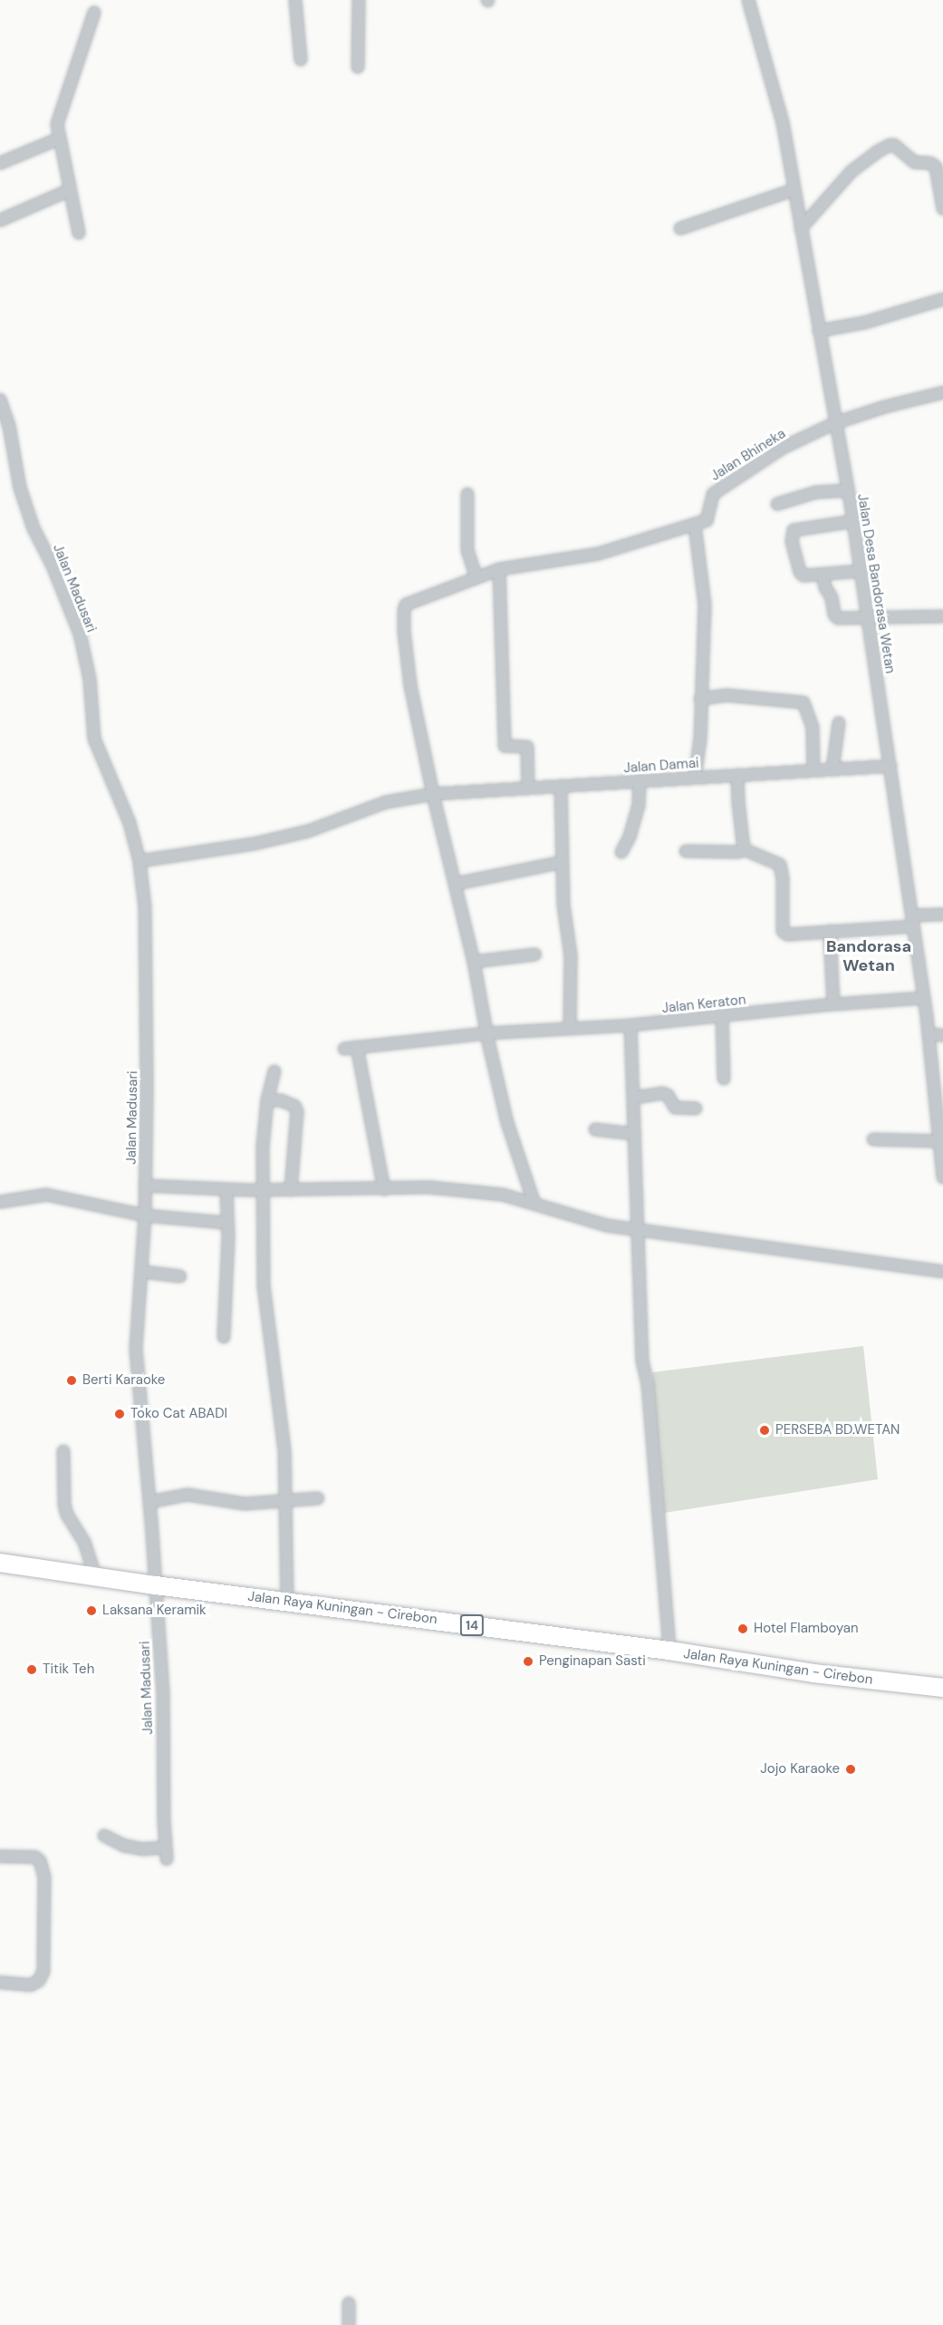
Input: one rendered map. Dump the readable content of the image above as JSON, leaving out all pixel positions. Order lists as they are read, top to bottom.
{
  "streets": {
    "highway": ["Jalan Raya Kuningan - Cirebon", "14"],
    "street": [
      "Jalan Bhineka",
      "Jalan Desa Bandorasa Wetan",
      "Jalan Madusari",
      "Jalan Damai",
      "Jalan Keraton"
    ]
  },
  "crossings": [
    ["Jalan Bhineka", "Jalan Desa Bandorasa Wetan"],
    ["Jalan Desa Bandorasa Wetan", "Jalan Damai"],
    ["Jalan Desa Bandorasa Wetan", "Jalan Keraton"],
    ["Jalan Madusari", "Jalan Damai"],
    ["Jalan Madusari", "Jalan Raya Kuningan - Cirebon"]
  ],
  "districts": ["Bandorasa Wetan"],
  "places": [
    "Berti Karaoke",
    "Toko Cat ABADI",
    "PERSEBA BD.WETAN",
    "Laksana Keramik",
    "Hotel Flamboyan",
    "Penginapan Sasti",
    "Titik Teh",
    "Jojo Karaoke"
  ]
}
